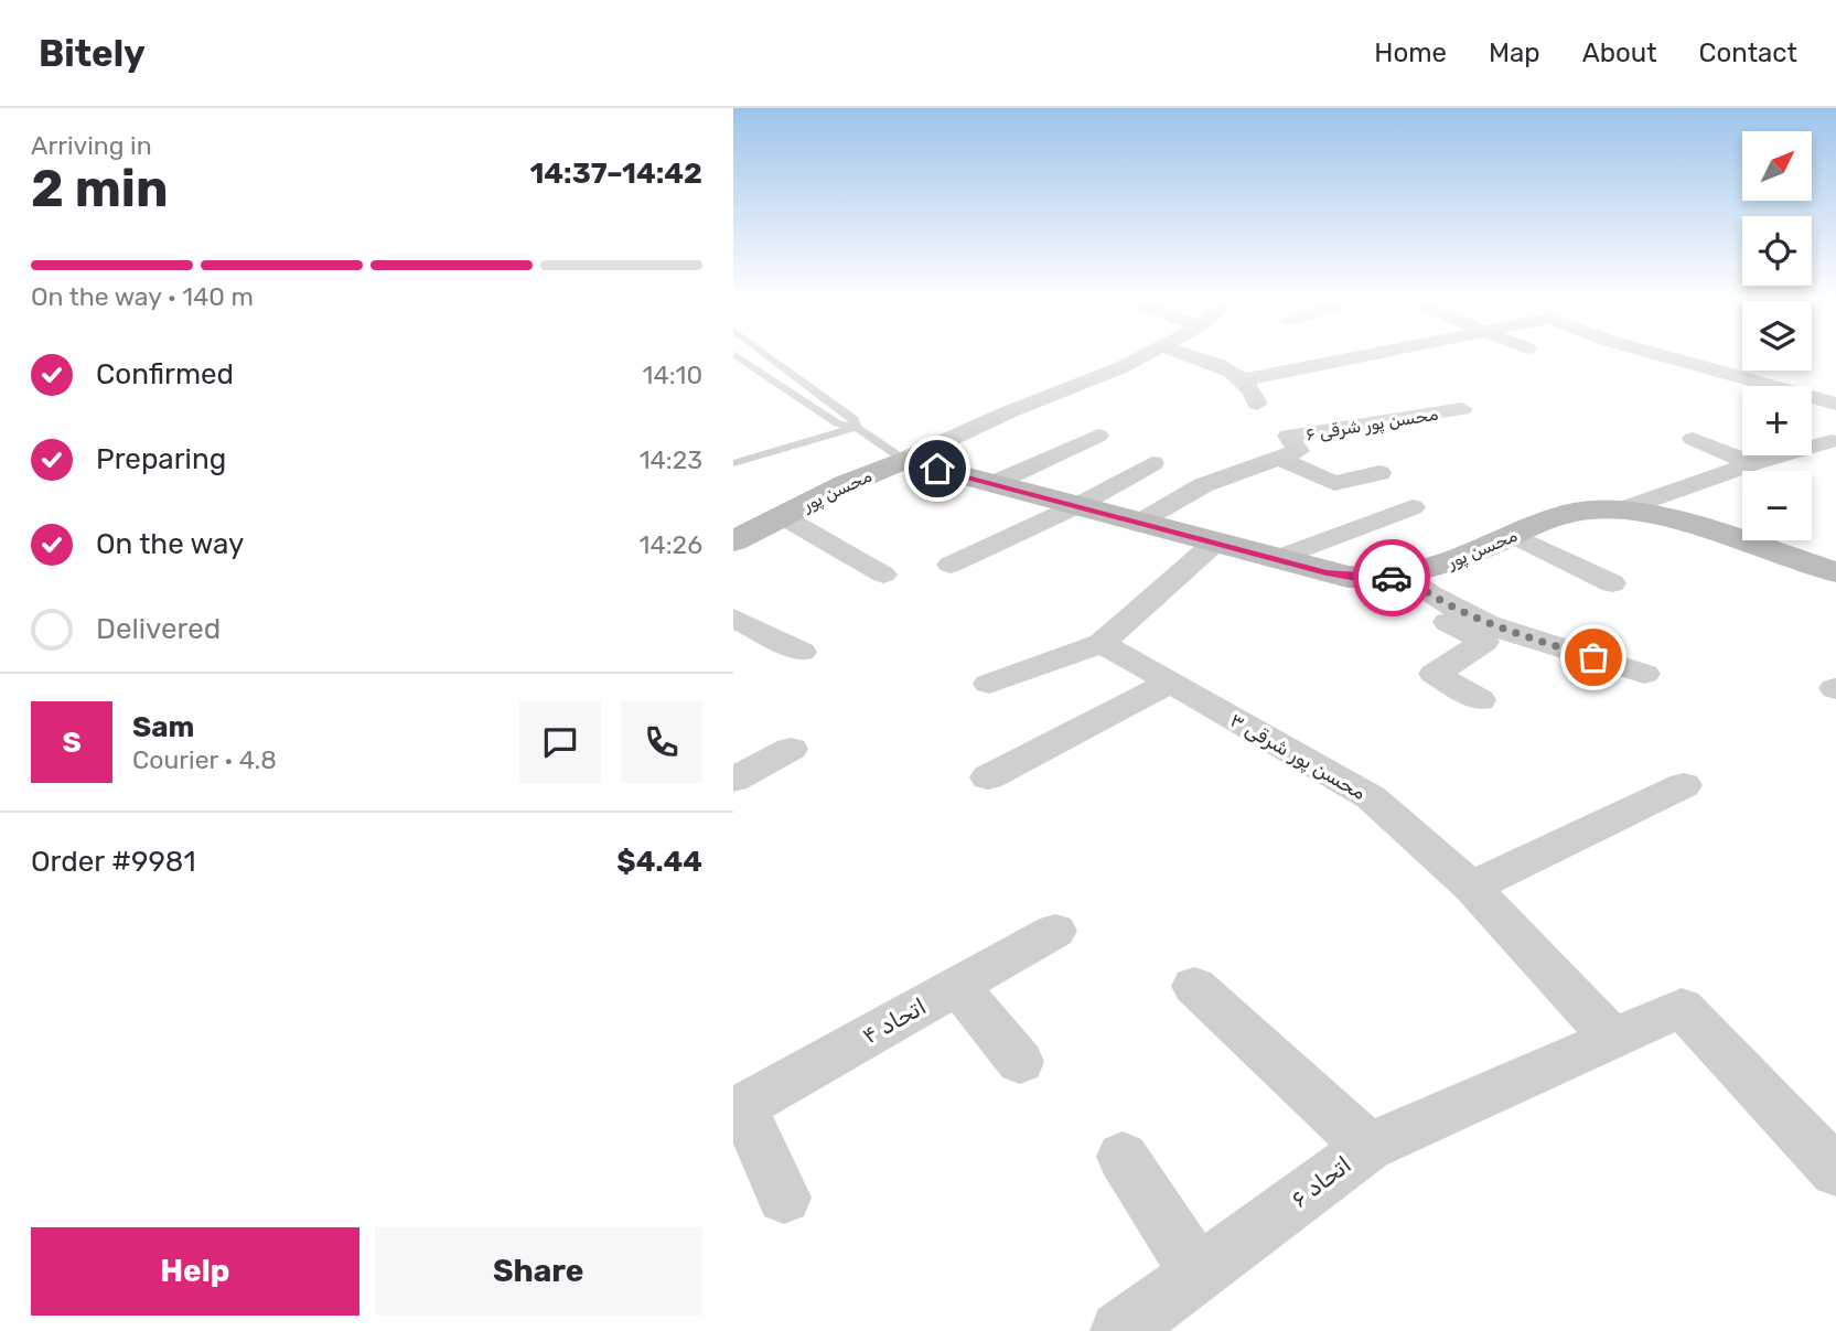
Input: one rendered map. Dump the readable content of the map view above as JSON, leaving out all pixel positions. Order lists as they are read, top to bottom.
{
  "streets": {
    "main road": ["محسن پور"],
    "street": [
      "محسن پور شرقی ۶",
      "محسن پور شرقی ۳",
      "اتحاد ۴",
      "اتحاد ۶"
    ]
  },
  "north": "top right",
  "page": {
    "header": "Bitely",
    "nav": [
      "Home",
      "Map",
      "About",
      "Contact"
    ],
    "heading": ["2 min", "Arriving in", "14:37–14:42"],
    "panel": [
      "Sam",
      "Courier · 4.8",
      "Order #9981",
      "$4.44"
    ],
    "map_buttons": ["+", "−"],
    "bar": "On the way · 140 m",
    "list": [
      ["Confirmed", "14:10"],
      ["Preparing", "14:23"],
      ["On the way", "14:26"],
      "Delivered"
    ],
    "round": "S",
    "buttons": ["Help", "Share"]
  }
}
